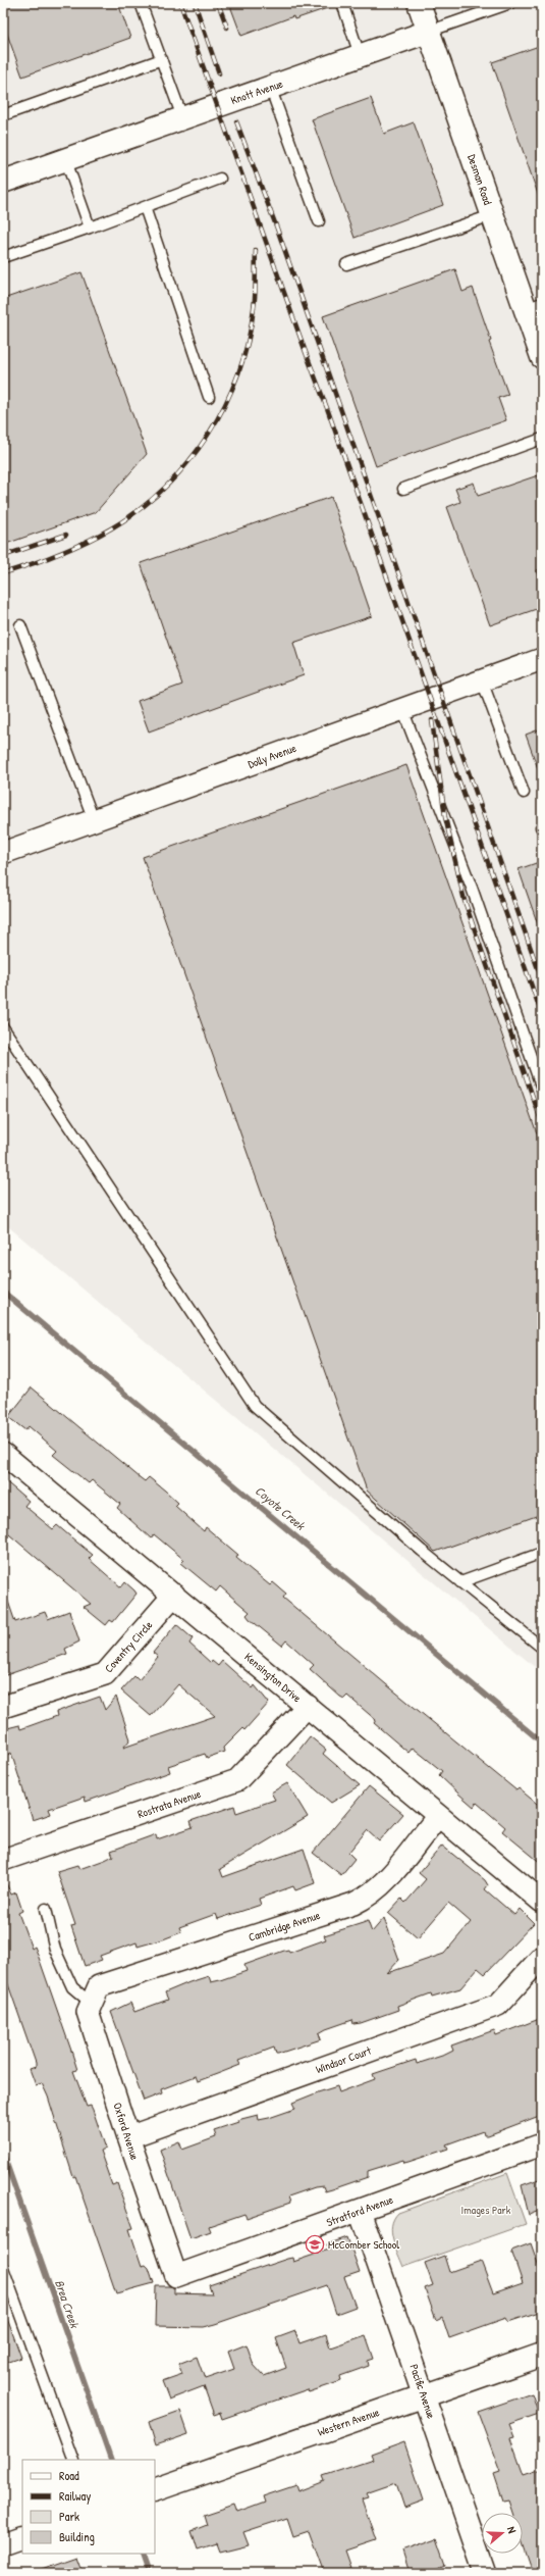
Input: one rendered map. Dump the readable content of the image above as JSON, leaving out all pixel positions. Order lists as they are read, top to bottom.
{
  "streets": {
    "street": [
      "Knott Avenue",
      "Desman Road",
      "Dolly Avenue",
      "Coventry Circle",
      "Kensington Drive",
      "Rostrata Avenue",
      "Cambridge Avenue",
      "Windsor Court",
      "Oxford Avenue",
      "Stratford Avenue",
      "Pacific Avenue",
      "Western Avenue"
    ]
  },
  "crossings": [
    ["Knott Avenue", "Desman Road"],
    ["Coventry Circle", "Kensington Drive"],
    ["Kensington Drive", "Rostrata Avenue"],
    ["Kensington Drive", "Cambridge Avenue"],
    ["Cambridge Avenue", "Oxford Avenue"],
    ["Windsor Court", "Oxford Avenue"],
    ["Oxford Avenue", "Stratford Avenue"],
    ["Stratford Avenue", "Pacific Avenue"],
    ["Pacific Avenue", "Western Avenue"]
  ],
  "water": ["Coyote Creek", "Brea Creek"],
  "parks": ["Images Park"],
  "places": {
    "school or university": ["McComber School"]
  },
  "legend": [
    "Road",
    "Railway",
    "Park",
    "Building"
  ],
  "north": "right"
}
